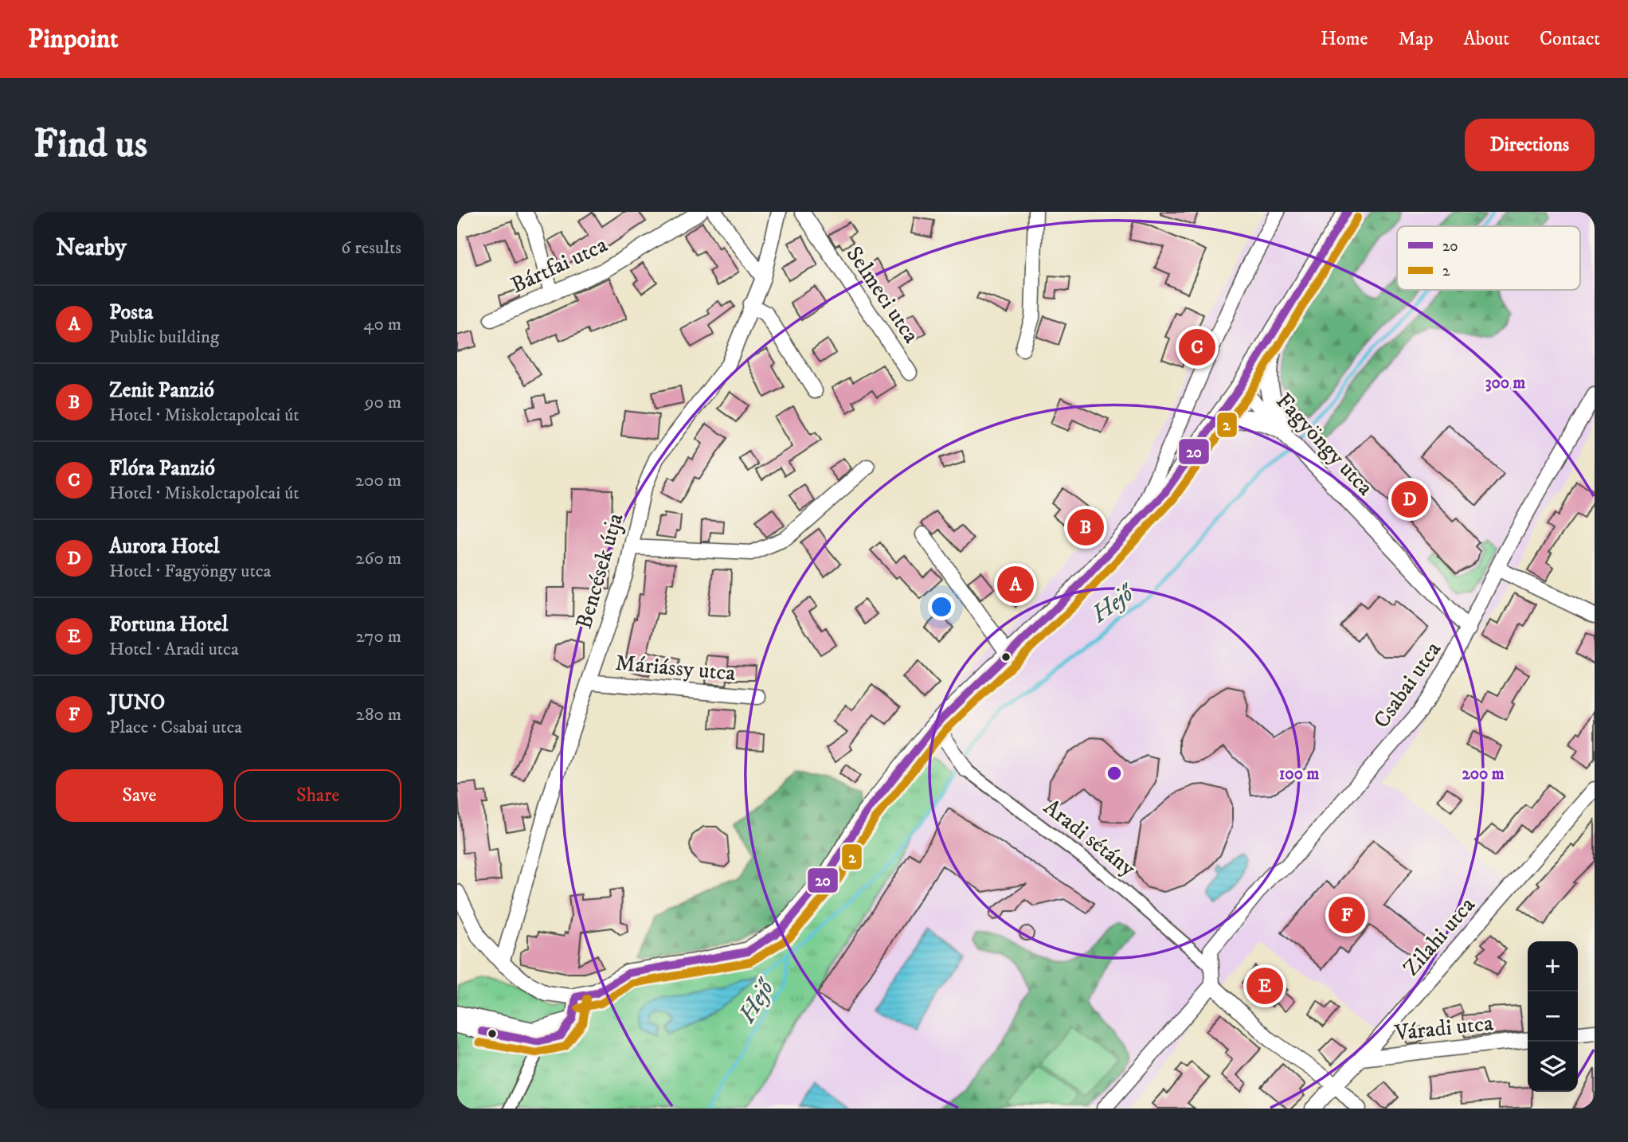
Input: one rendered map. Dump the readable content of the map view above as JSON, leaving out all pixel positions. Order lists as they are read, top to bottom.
{
  "streets": {
    "street": [
      "Bártfai utca",
      "Selmeci utca",
      "Fagyöngy utca",
      "Bencések útja",
      "Máriássy utca",
      "Csabai utca",
      "Aradi sétány",
      "Zilahi utca",
      "Váradi utca"
    ]
  },
  "crossings": [
    ["Fagyöngy utca", "Csabai utca"],
    ["Bencések útja", "Máriássy utca"],
    ["Csabai utca", "Aradi sétány"],
    ["Zilahi utca", "Váradi utca"]
  ],
  "water": ["Hejő"],
  "lines": ["transit line 20", "transit line 2"],
  "legend": ["20", "2"],
  "page": {
    "header": "Pinpoint",
    "nav": [
      "Home",
      "Map",
      "About",
      "Contact"
    ],
    "buttons": [
      "Directions",
      ["Save", "Share"]
    ],
    "title": "Find us",
    "heading": ["Nearby", "6 results"],
    "list": [
      {
        "mark": "A",
        "name": "Posta",
        "note": "Public building",
        "value": "40 m"
      },
      {
        "mark": "B",
        "name": "Zenit Panzió",
        "note": "Hotel · Miskolctapolcai út",
        "value": "90 m"
      },
      {
        "mark": "C",
        "name": "Flóra Panzió",
        "note": "Hotel · Miskolctapolcai út",
        "value": "200 m"
      },
      {
        "mark": "D",
        "name": "Aurora Hotel",
        "note": "Hotel · Fagyöngy utca",
        "value": "260 m"
      },
      {
        "mark": "E",
        "name": "Fortuna Hotel",
        "note": "Hotel · Aradi utca",
        "value": "270 m"
      },
      {
        "mark": "F",
        "name": "JUNO",
        "note": "Place · Csabai utca",
        "value": "280 m"
      }
    ],
    "pins": [
      "C",
      "D",
      "B",
      "A",
      "F",
      "E"
    ],
    "map_buttons": ["+", "−"]
  },
  "rings": ["300 m", "100 m", "200 m"]
}
